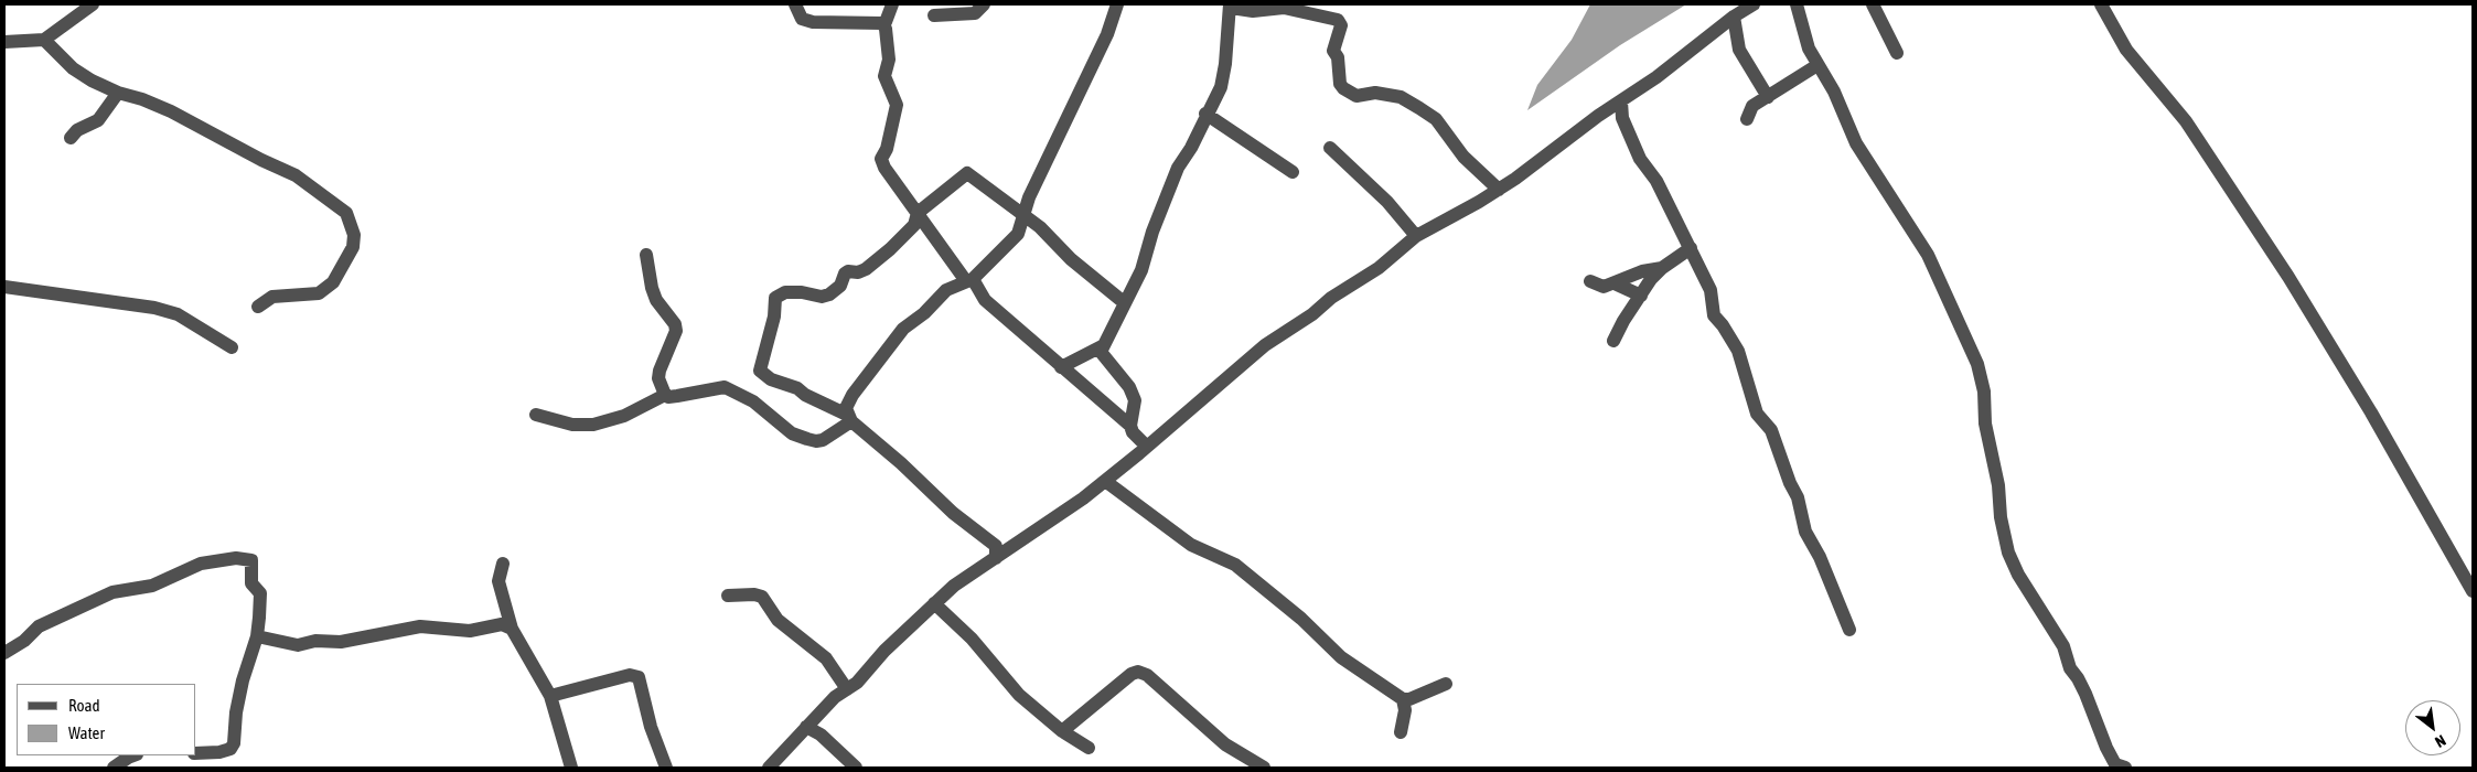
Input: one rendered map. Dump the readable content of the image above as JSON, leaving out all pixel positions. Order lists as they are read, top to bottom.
{
  "legend": ["Road", "Water"],
  "north": "bottom right"
}
